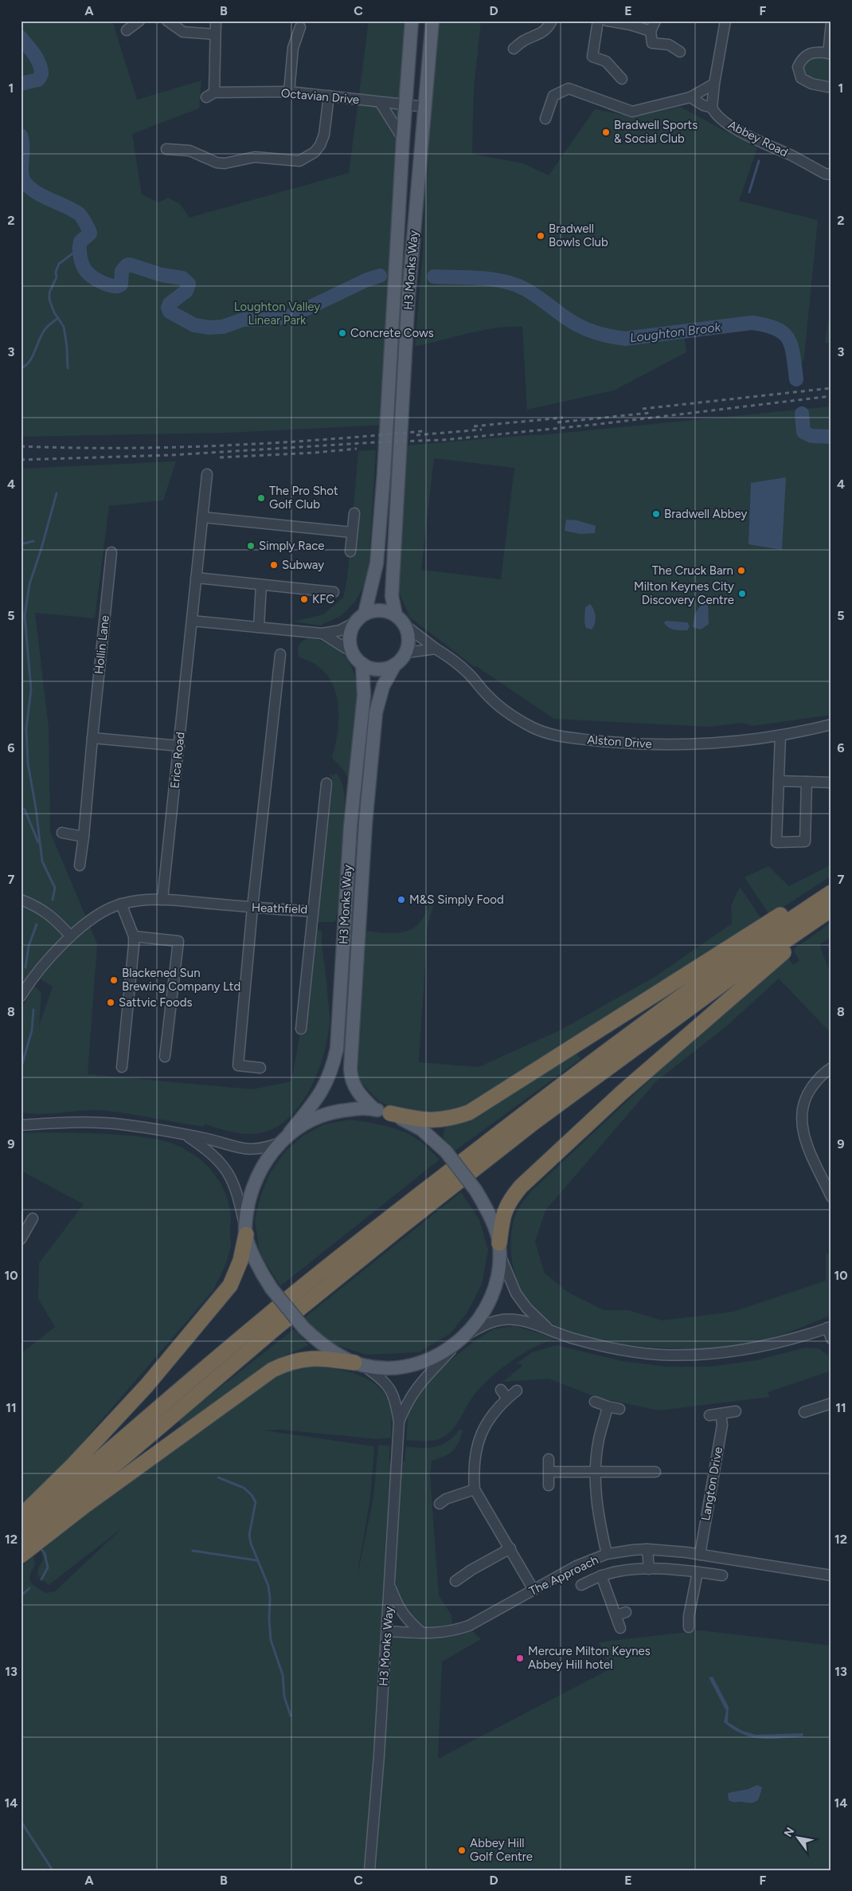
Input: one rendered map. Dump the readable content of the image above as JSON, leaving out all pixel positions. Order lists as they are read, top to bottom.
{
  "streets": {
    "main road": ["H3 Monks Way"],
    "street": [
      "Octavian Drive",
      "Abbey Road",
      "Hollin Lane",
      "Alston Drive",
      "Erica Road",
      "Heathfield",
      "Langton Drive",
      "The Approach"
    ]
  },
  "crossings": [
    ["Octavian Drive", "H3 Monks Way"],
    ["H3 Monks Way", "Alston Drive"],
    ["H3 Monks Way", "The Approach"],
    ["Erica Road", "Heathfield"],
    ["Langton Drive", "The Approach"]
  ],
  "water": ["Loughton Brook"],
  "parks": ["Loughton Valley Linear Park"],
  "places": [
    "Bradwell Sports & Social Club",
    "Bradwell Bowls Club",
    "Concrete Cows",
    "The Pro Shot Golf Club",
    "Bradwell Abbey",
    "Simply Race",
    "Subway",
    "The Cruck Barn",
    "Milton Keynes City Discovery Centre",
    "KFC",
    "M&S Simply Food",
    "Blackened Sun Brewing Company Ltd",
    "Sattvic Foods",
    "Mercure Milton Keynes Abbey Hill hotel",
    "Abbey Hill Golf Centre"
  ],
  "north": "top left",
  "grid": {
    "columns": [
      "A",
      "B",
      "C",
      "D",
      "E",
      "F"
    ],
    "rows": [
      "1",
      "2",
      "3",
      "4",
      "5",
      "6",
      "7",
      "8",
      "9",
      "10",
      "11",
      "12",
      "13",
      "14"
    ]
  }
}
